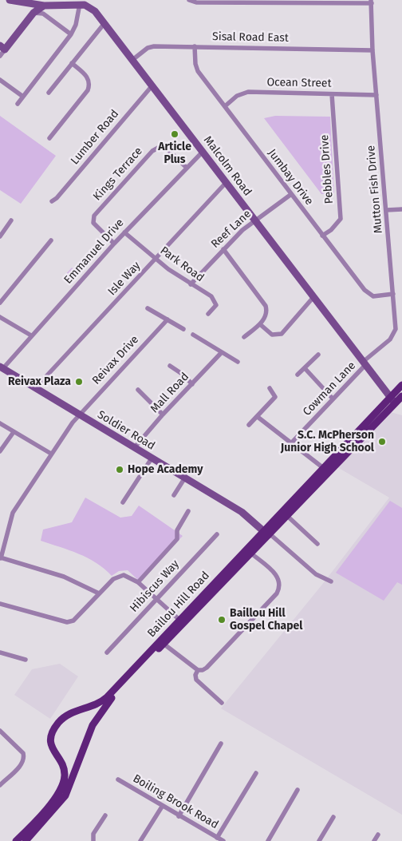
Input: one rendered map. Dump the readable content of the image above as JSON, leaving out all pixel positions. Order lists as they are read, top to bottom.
{
  "streets": {
    "main road": ["Baillou Hill Road"],
    "street": [
      "Sisal Road East",
      "Ocean Street",
      "Lumber Road",
      "Malcolm Road",
      "Pebbles Drive",
      "Kings Terrace",
      "Jumbay Drive",
      "Mutton Fish Drive",
      "Reef Lane",
      "Emmanuel Drive",
      "Park Road",
      "Isle Way",
      "Reivax Drive",
      "Cowman Lane",
      "Mall Road",
      "Soldier Road",
      "Hibiscus Way",
      "Boiling Brook Road"
    ]
  },
  "crossings": [
    ["Sisal Road East", "Malcolm Road"],
    ["Sisal Road East", "Jumbay Drive"],
    ["Sisal Road East", "Mutton Fish Drive"],
    ["Ocean Street", "Pebbles Drive"],
    ["Ocean Street", "Jumbay Drive"],
    ["Ocean Street", "Mutton Fish Drive"],
    ["Lumber Road", "Malcolm Road"],
    ["Malcolm Road", "Mutton Fish Drive"],
    ["Malcolm Road", "Reef Lane"],
    ["Malcolm Road", "Emmanuel Drive"],
    ["Malcolm Road", "Isle Way"],
    ["Malcolm Road", "Cowman Lane"],
    ["Malcolm Road", "Baillou Hill Road"],
    ["Pebbles Drive", "Jumbay Drive"],
    ["Kings Terrace", "Emmanuel Drive"],
    ["Jumbay Drive", "Mutton Fish Drive"],
    ["Jumbay Drive", "Reef Lane"],
    ["Mutton Fish Drive", "Cowman Lane"],
    ["Reef Lane", "Park Road"],
    ["Emmanuel Drive", "Park Road"],
    ["Emmanuel Drive", "Soldier Road"],
    ["Park Road", "Isle Way"],
    ["Isle Way", "Soldier Road"],
    ["Reivax Drive", "Soldier Road"],
    ["Mall Road", "Soldier Road"],
    ["Soldier Road", "Baillou Hill Road"]
  ],
  "places": [
    "Article Plus",
    "Reivax Plaza",
    "S.C. McPherson Junior High School",
    "Hope Academy",
    "Baillou Hill Gospel Chapel"
  ]
}
